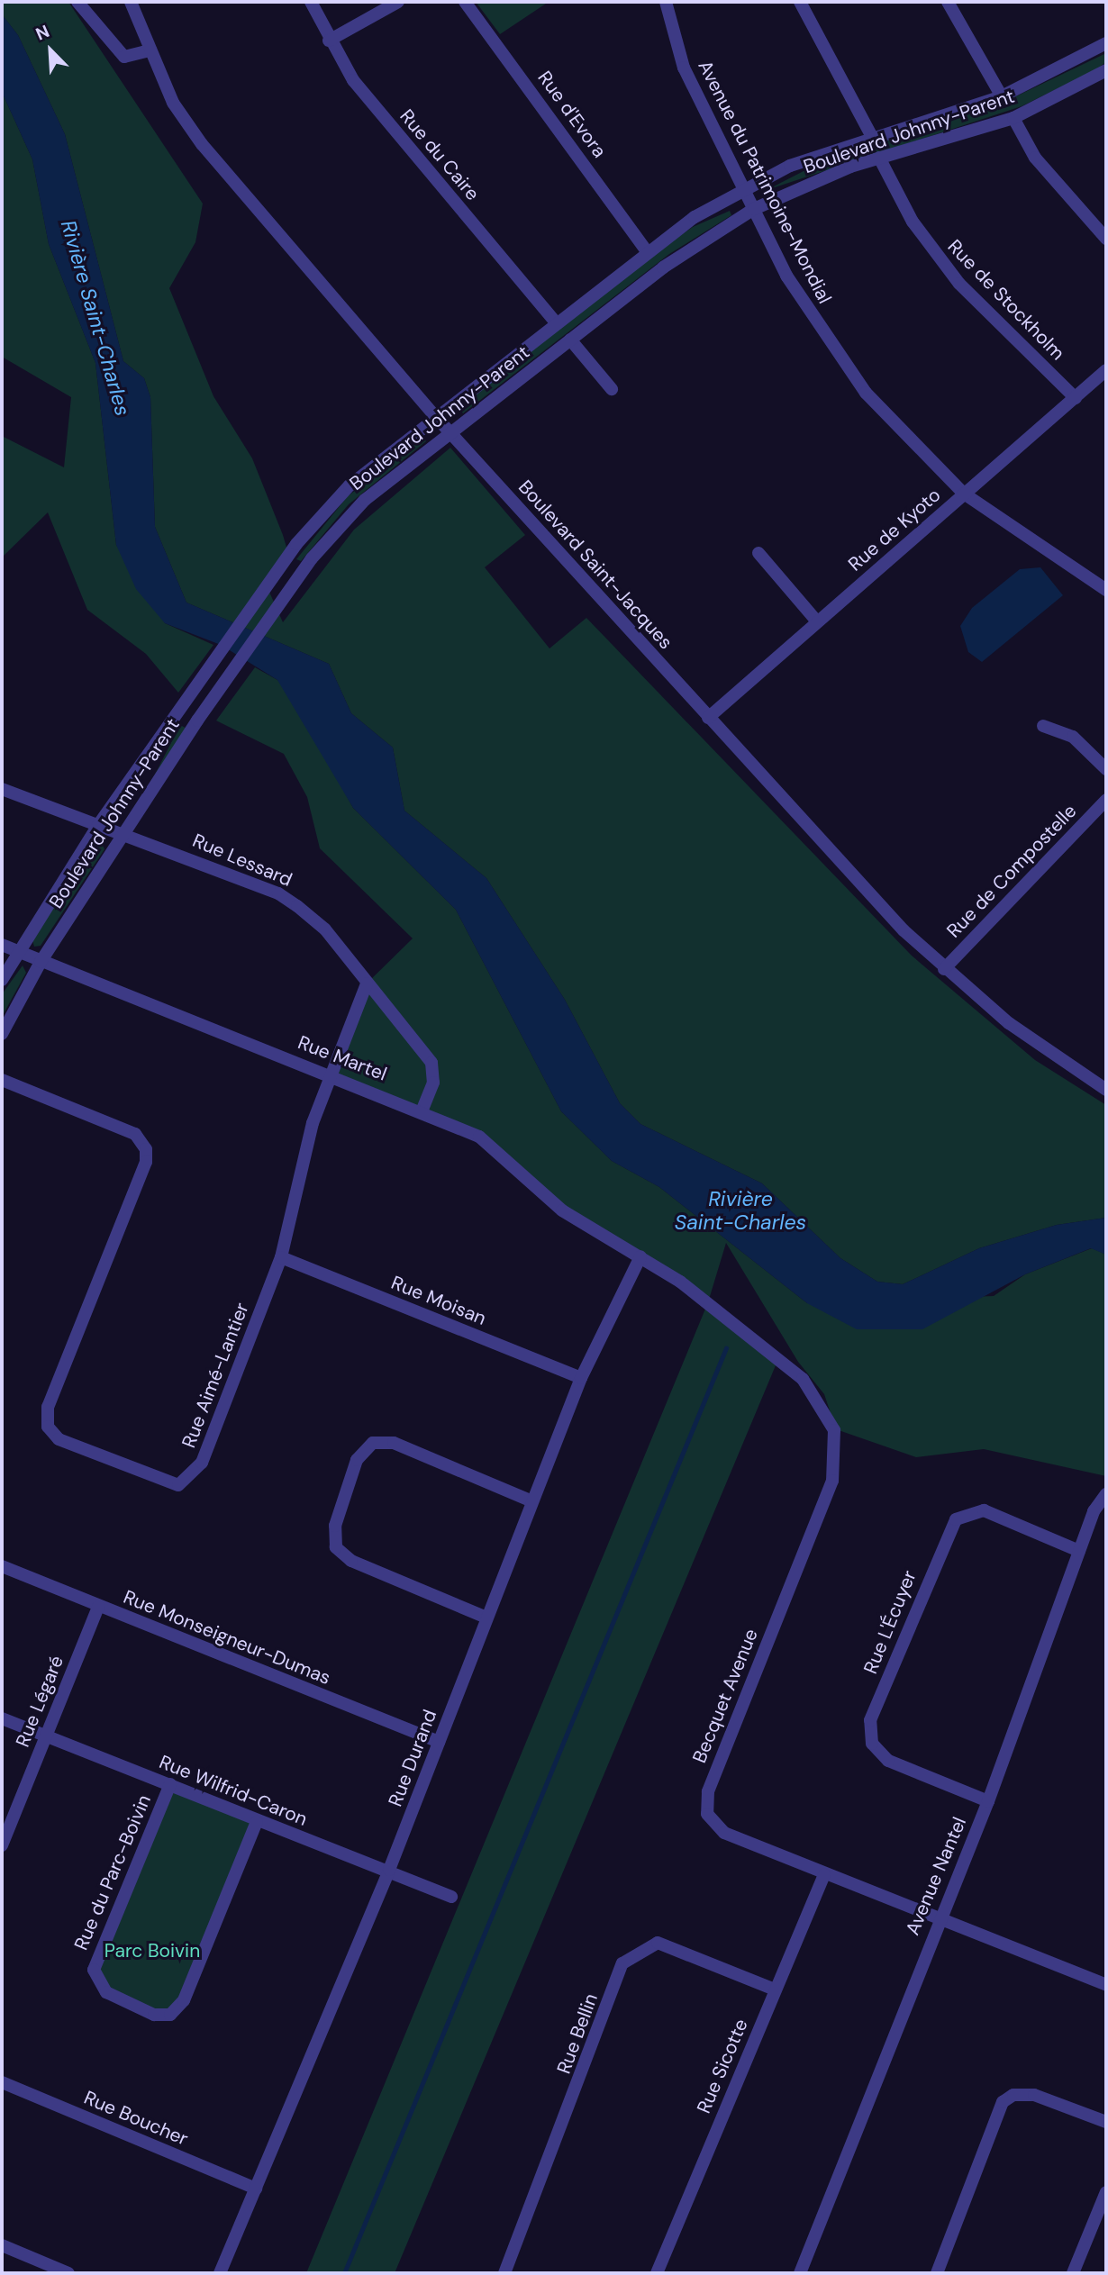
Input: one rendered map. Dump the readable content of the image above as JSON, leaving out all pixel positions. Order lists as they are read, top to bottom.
{
  "streets": {
    "street": [
      "Rue d'Evora",
      "Boulevard Johnny-Parent",
      "Rue du Caire",
      "Avenue du Patrimoine-Mondial",
      "Rue de Stockholm",
      "Rue de Kyoto",
      "Boulevard Saint-Jacques",
      "Rue Lessard",
      "Rue de Compostelle",
      "Rue Martel",
      "Rue Moisan",
      "Rue Aimé-Lantier",
      "Rue L'Écuyer",
      "Rue Monseigneur-Dumas",
      "Becquet Avenue",
      "Rue Légaré",
      "Rue Durand",
      "Rue Wilfrid-Caron",
      "Rue du Parc-Boivin",
      "Avenue Nantel",
      "Rue Bellin",
      "Rue Sicotte",
      "Rue Boucher"
    ]
  },
  "crossings": [
    ["Rue d'Evora", "Boulevard Johnny-Parent"],
    ["Boulevard Johnny-Parent", "Rue du Caire"],
    ["Boulevard Johnny-Parent", "Avenue du Patrimoine-Mondial"],
    ["Boulevard Johnny-Parent", "Rue de Stockholm"],
    ["Boulevard Johnny-Parent", "Boulevard Saint-Jacques"],
    ["Boulevard Johnny-Parent", "Rue Lessard"],
    ["Boulevard Johnny-Parent", "Rue Martel"],
    ["Avenue du Patrimoine-Mondial", "Rue de Kyoto"],
    ["Rue de Stockholm", "Rue de Kyoto"],
    ["Rue de Kyoto", "Boulevard Saint-Jacques"],
    ["Boulevard Saint-Jacques", "Rue de Compostelle"],
    ["Rue Lessard", "Rue Martel"],
    ["Rue Lessard", "Rue Aimé-Lantier"],
    ["Rue Martel", "Rue Aimé-Lantier"],
    ["Rue Martel", "Becquet Avenue"],
    ["Rue Martel", "Rue Durand"],
    ["Rue Moisan", "Rue Aimé-Lantier"],
    ["Rue Moisan", "Rue Durand"],
    ["Rue L'Écuyer", "Avenue Nantel"],
    ["Rue Monseigneur-Dumas", "Rue Légaré"],
    ["Rue Monseigneur-Dumas", "Rue Durand"],
    ["Becquet Avenue", "Rue Durand"],
    ["Becquet Avenue", "Avenue Nantel"],
    ["Becquet Avenue", "Rue Sicotte"],
    ["Rue Légaré", "Rue Wilfrid-Caron"],
    ["Rue Durand", "Rue Wilfrid-Caron"],
    ["Rue Durand", "Rue Boucher"],
    ["Rue Wilfrid-Caron", "Rue du Parc-Boivin"],
    ["Rue Bellin", "Rue Sicotte"]
  ],
  "water": ["Rivière Saint-Charles"],
  "parks": ["Parc Boivin"],
  "north": "top left"
}
